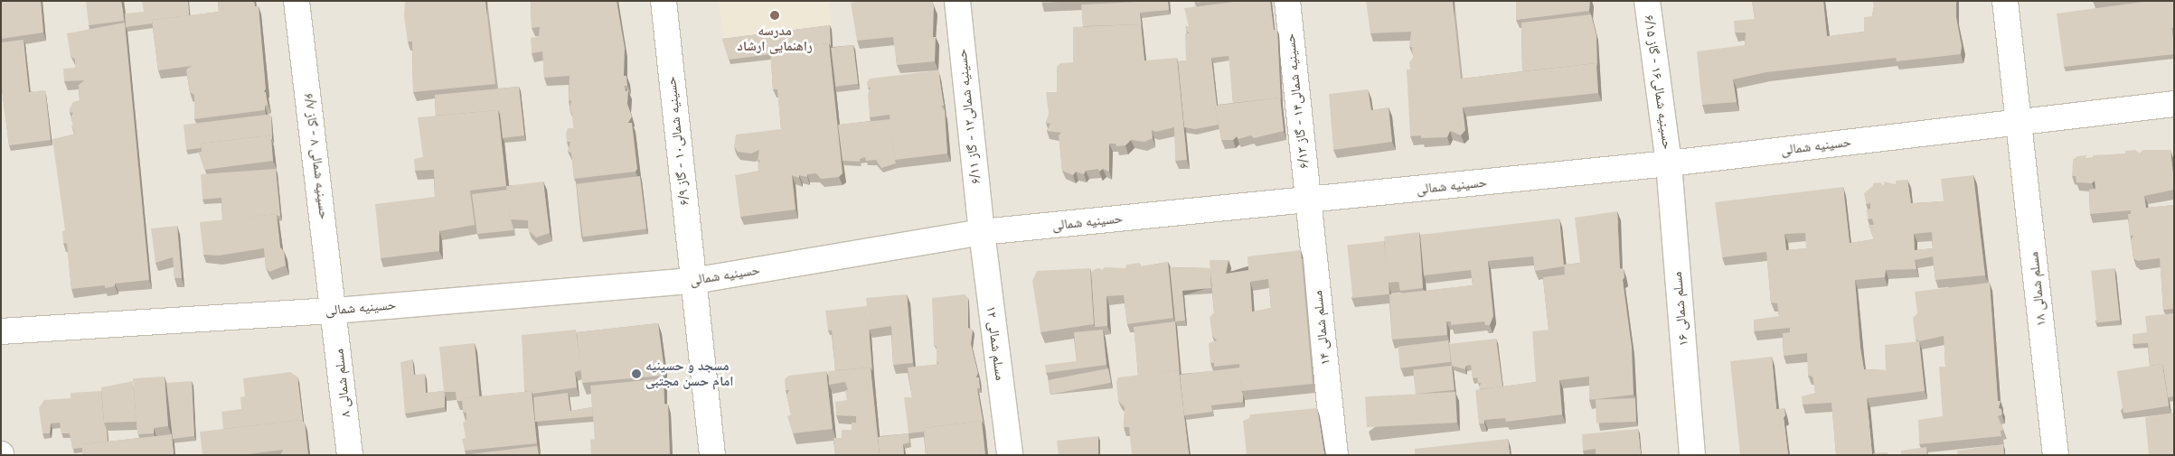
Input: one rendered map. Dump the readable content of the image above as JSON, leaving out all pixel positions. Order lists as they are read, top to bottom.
{
  "streets": {
    "street": [
      "حسینیه شمالی۱۶ - گاز ۶/۱۵",
      "حسینیه شمالی۱۴ - گاز ۶/۱۳",
      "حسینیه شمالی۱۲ - گاز ۶/۱۱",
      "حسینیه شمالی۱۰ - گاز ۶/۹",
      "حسینیه شمالی",
      "حسینیه شمالی ۸ - گاز ۶/۷",
      "مسلم شمالی ۱۸",
      "مسلم شمالی ۱۶",
      "مسلم شمالی ۱۴",
      "مسلم شمالی ۱۲",
      "مسلم شمالی ۸"
    ]
  },
  "crossings": [
    ["حسینیه شمالی۱۶ - گاز ۶/۱۵", "حسینیه شمالی"],
    ["حسینیه شمالی۱۶ - گاز ۶/۱۵", "مسلم شمالی ۱۶"],
    ["حسینیه شمالی۱۴ - گاز ۶/۱۳", "حسینیه شمالی"],
    ["حسینیه شمالی۱۴ - گاز ۶/۱۳", "مسلم شمالی ۱۴"],
    ["حسینیه شمالی۱۲ - گاز ۶/۱۱", "حسینیه شمالی"],
    ["حسینیه شمالی۱۲ - گاز ۶/۱۱", "مسلم شمالی ۱۲"],
    ["حسینیه شمالی۱۰ - گاز ۶/۹", "حسینیه شمالی"],
    ["حسینیه شمالی", "حسینیه شمالی ۸ - گاز ۶/۷"],
    ["حسینیه شمالی", "مسلم شمالی ۱۸"],
    ["حسینیه شمالی", "مسلم شمالی ۱۶"],
    ["حسینیه شمالی", "مسلم شمالی ۱۴"],
    ["حسینیه شمالی", "مسلم شمالی ۱۲"],
    ["حسینیه شمالی", "مسلم شمالی ۸"],
    ["حسینیه شمالی ۸ - گاز ۶/۷", "مسلم شمالی ۸"]
  ],
  "places": ["مدرسه راهنمایی ارشاد", "مسجد و حسینیه امام حسن مجتبی"]
}
